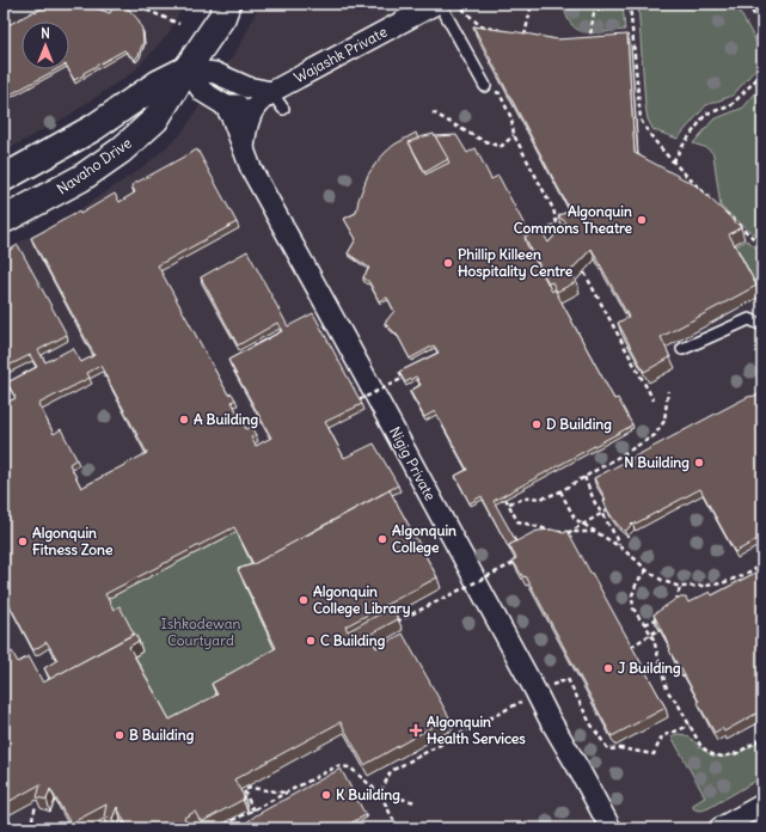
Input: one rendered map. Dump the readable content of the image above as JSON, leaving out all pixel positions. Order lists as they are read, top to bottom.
{
  "streets": {
    "street": ["Wajashk Private", "Navaho Drive", "Nigig Private"]
  },
  "parks": ["Ishkodewan Courtyard"],
  "places": {
    "other": [
      "Algonquin Commons Theatre",
      "Phillip Killeen Hospitality Centre",
      "A Building",
      "D Building",
      "N Building",
      "Algonquin College",
      "Algonquin Fitness Zone",
      "Algonquin College Library",
      "C Building",
      "J Building",
      "B Building",
      "K Building"
    ],
    "health": ["Algonquin Health Services"]
  },
  "north": "top"
}
